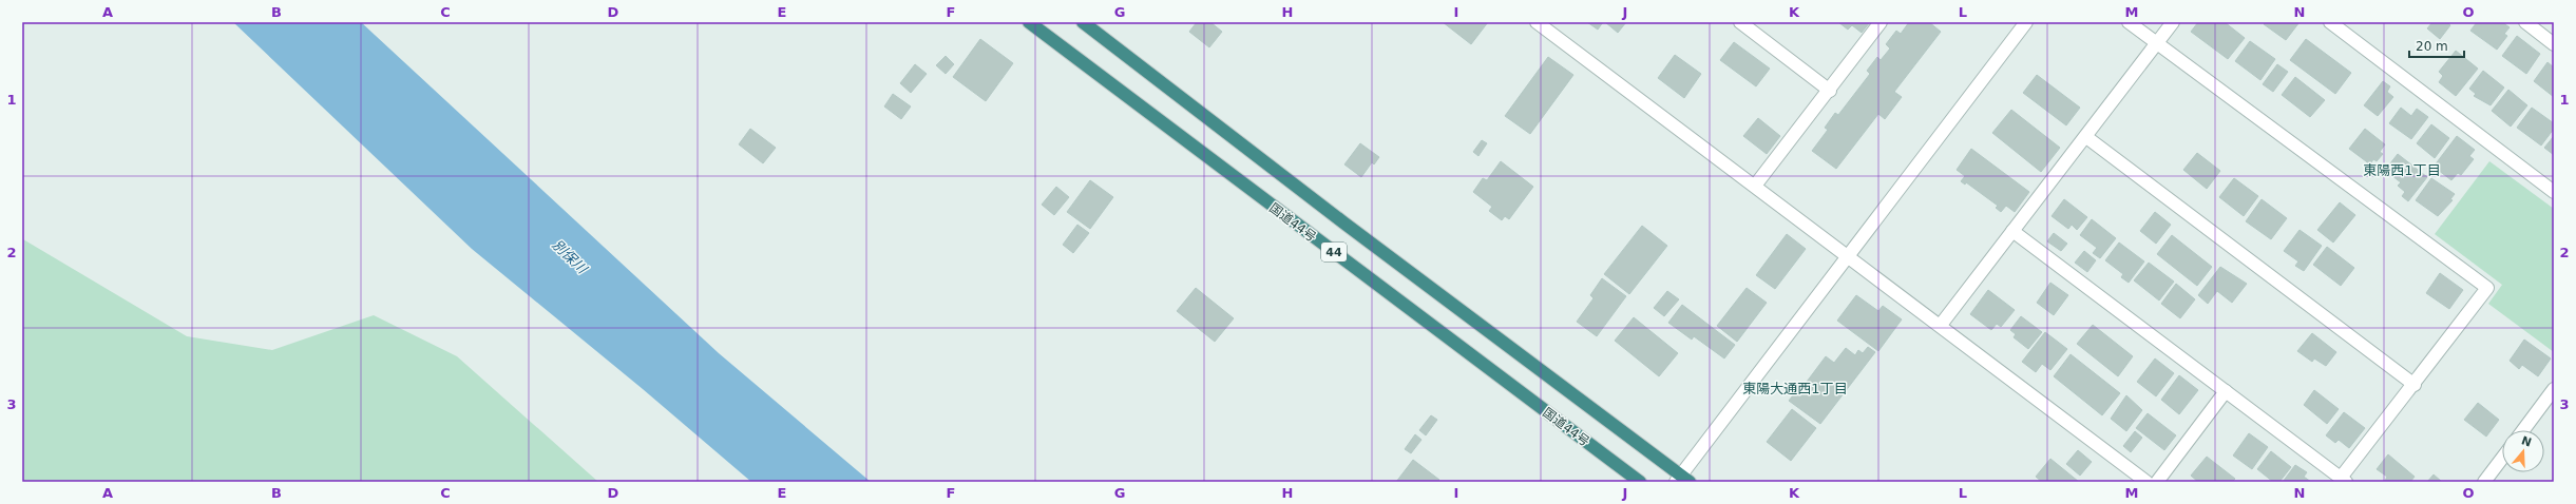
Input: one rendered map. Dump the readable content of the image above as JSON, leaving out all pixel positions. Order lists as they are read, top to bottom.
{
  "streets": {
    "highway": ["国道44号", "44"]
  },
  "districts": ["東陽西1丁目", "東陽大通西1丁目"],
  "water": ["別保川"],
  "scale_bar": "20 m",
  "north": "top",
  "grid": {
    "columns": [
      "A",
      "B",
      "C",
      "D",
      "E",
      "F",
      "G",
      "H",
      "I",
      "J",
      "K",
      "L",
      "M",
      "N",
      "O"
    ],
    "rows": ["1", "2", "3"]
  }
}
